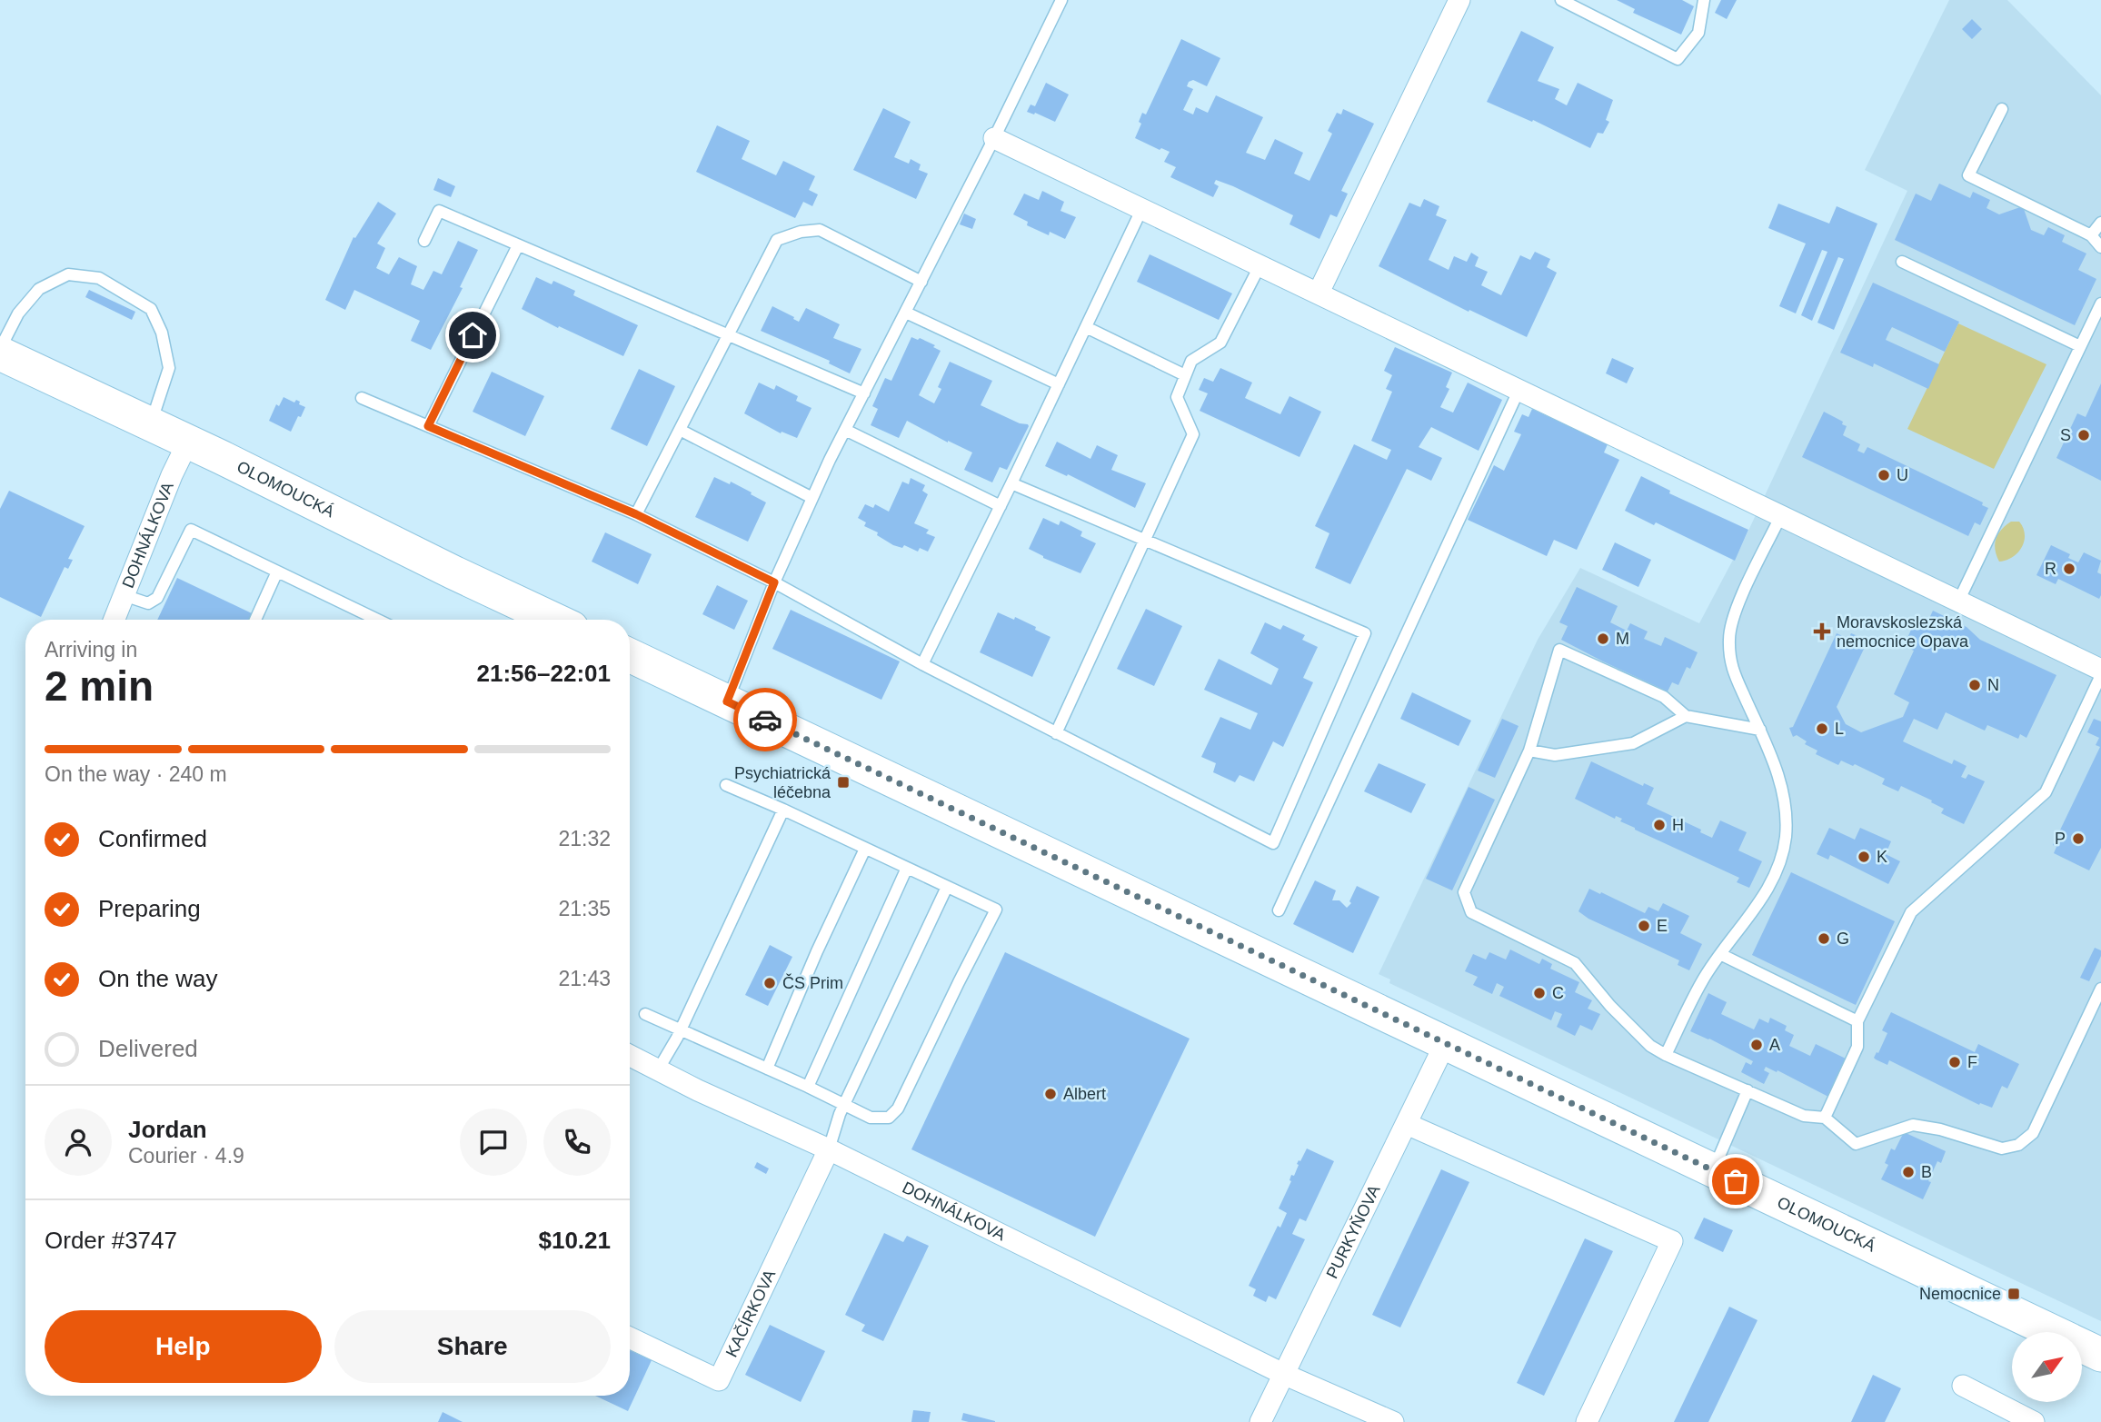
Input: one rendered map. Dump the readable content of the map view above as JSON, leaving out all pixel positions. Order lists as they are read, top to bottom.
{
  "streets": {
    "main road": ["OLOMOUCKÁ"],
    "street": ["DOHNÁLKOVA", "PURKYŇOVA", "KAČÍRKOVA"]
  },
  "crossings": [
    ["OLOMOUCKÁ", "DOHNÁLKOVA"],
    ["OLOMOUCKÁ", "PURKYŇOVA"],
    ["DOHNÁLKOVA", "PURKYŇOVA"],
    ["DOHNÁLKOVA", "KAČÍRKOVA"]
  ],
  "places": {
    "other": [
      "S",
      "U",
      "R",
      "M",
      "N",
      "L",
      "H",
      "P",
      "K",
      "E",
      "G",
      "ČS Prim",
      "C",
      "A",
      "F",
      "Albert",
      "B"
    ],
    "health": ["Moravskoslezská nemocnice Opava"],
    "transit": ["Psychiatrická léčebna", "Nemocnice"]
  },
  "north": "top right",
  "page": {
    "heading": ["2 min", "Arriving in", "21:56–22:01"],
    "panel": [
      "Jordan",
      "Courier · 4.9",
      "Order #3747",
      "$10.21"
    ],
    "bar": "On the way · 240 m",
    "list": [
      ["Confirmed", "21:32"],
      ["Preparing", "21:35"],
      ["On the way", "21:43"],
      "Delivered"
    ],
    "buttons": ["Help", "Share"]
  }
}
